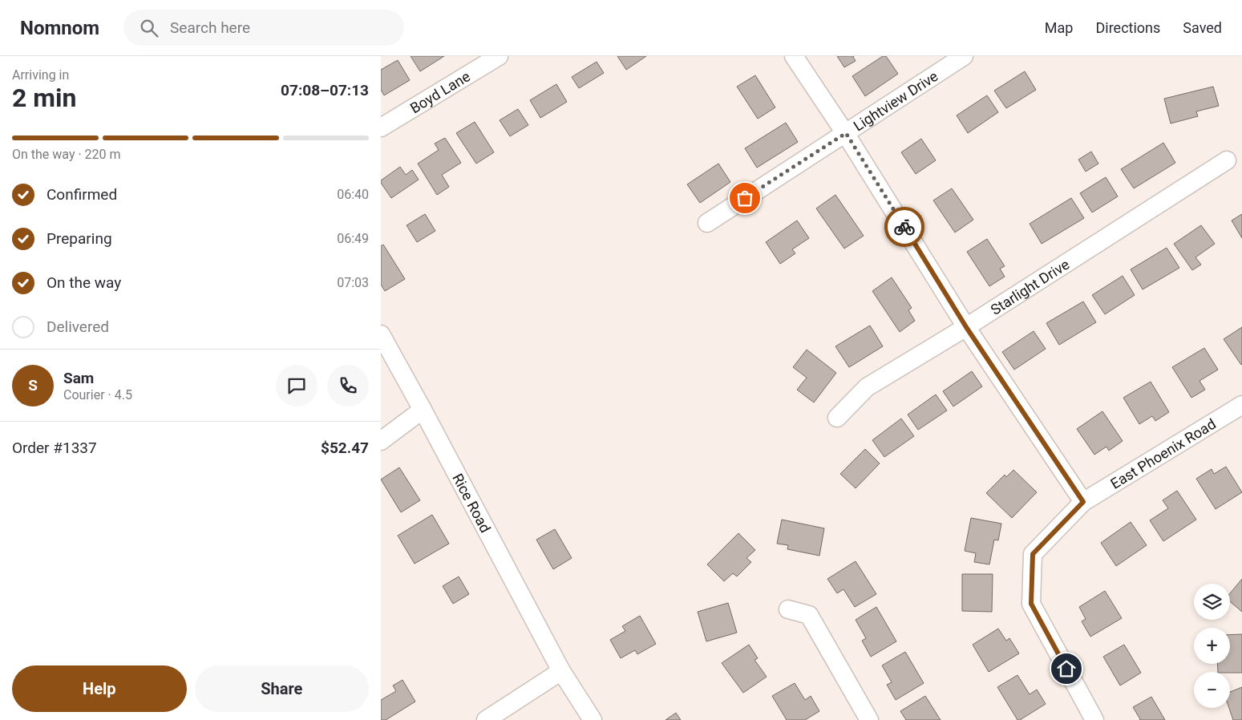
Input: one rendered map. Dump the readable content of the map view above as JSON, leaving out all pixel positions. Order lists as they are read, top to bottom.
{
  "streets": {
    "street": [
      "Boyd Lane",
      "Lightview Drive",
      "Starlight Drive",
      "East Phoenix Road",
      "Rice Road"
    ]
  },
  "page": {
    "header": "Nomnom",
    "search": "Search here",
    "nav": ["Map", "Directions", "Saved"],
    "heading": ["2 min", "Arriving in", "07:08–07:13"],
    "panel": [
      "Sam",
      "Courier · 4.5",
      "Order #1337",
      "$52.47"
    ],
    "bar": "On the way · 220 m",
    "list": [
      ["Confirmed", "06:40"],
      ["Preparing", "06:49"],
      ["On the way", "07:03"],
      "Delivered"
    ],
    "round": "S",
    "map_buttons": ["+", "−"],
    "buttons": ["Help", "Share"]
  }
}
